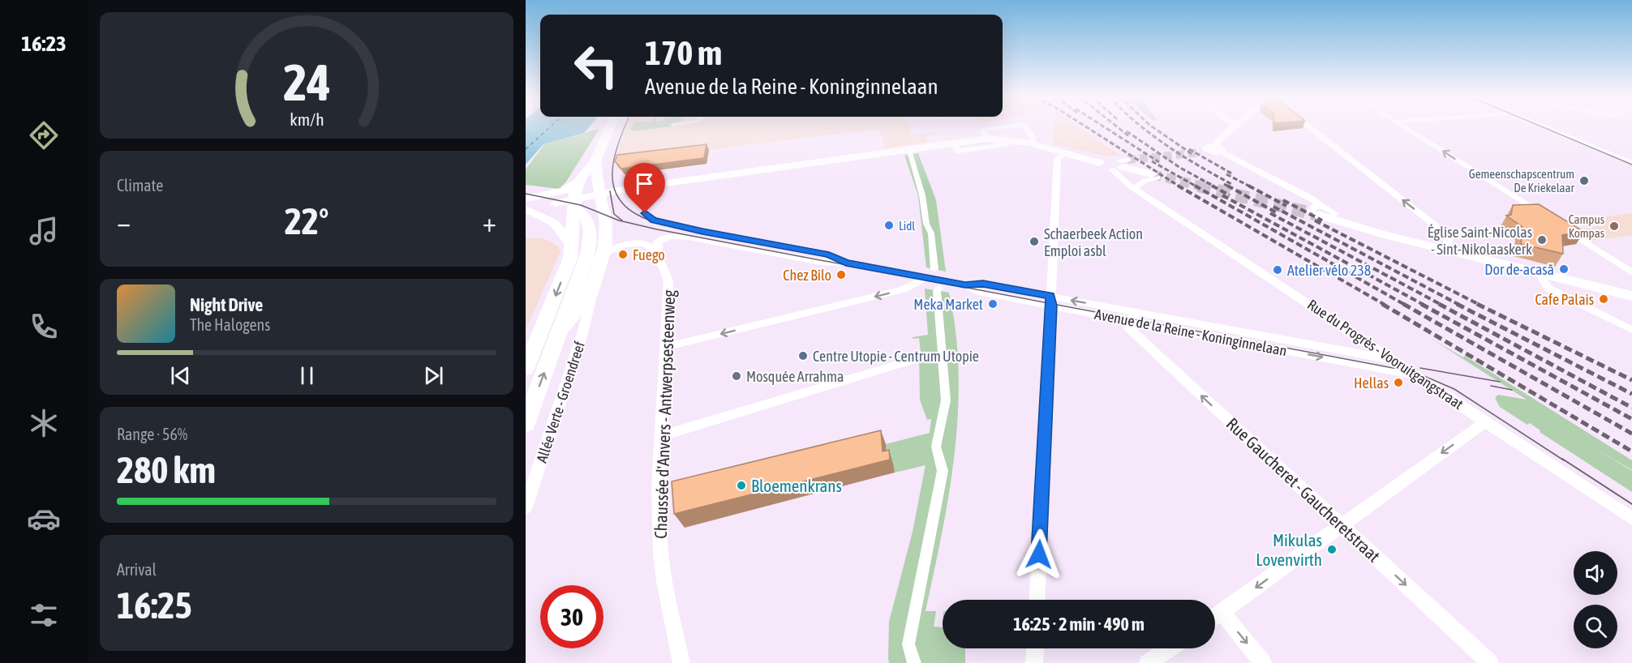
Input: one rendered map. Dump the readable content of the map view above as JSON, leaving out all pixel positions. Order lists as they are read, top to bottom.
{
  "streets": {
    "main road": ["Allée Verte - Groendreef"],
    "street": [
      "Avenue de la Reine - Koninginnelaan",
      "Rue du Progrès - Vooruitgangstraat",
      "Chaussée d'Anvers - Antwerpsesteenweg",
      "Rue Gaucheret - Gaucheretstraat"
    ]
  },
  "crossings": [
    ["Avenue de la Reine - Koninginnelaan", "Rue du Progrès - Vooruitgangstraat"],
    ["Avenue de la Reine - Koninginnelaan", "Allée Verte - Groendreef"],
    ["Avenue de la Reine - Koninginnelaan", "Chaussée d'Anvers - Antwerpsesteenweg"],
    ["Avenue de la Reine - Koninginnelaan", "Rue Gaucheret - Gaucheretstraat"]
  ],
  "places": [
    "Gemeenschapscentrum De Kriekelaar",
    "Lidl",
    "Campus Kompas",
    "Église Saint-Nicolas - Sint-Nikolaaskerk",
    "Schaerbeek Action Emploi asbl",
    "Fuego",
    "Dor de-acasă",
    "Atelier vélo 238",
    "Chez Bilo",
    "Cafe Palais",
    "Meka Market",
    "Centre Utopie - Centrum Utopie",
    "Mosquée Arrahma",
    "Hellas",
    "Bloemenkrans",
    "Mikulas Lovenvirth"
  ],
  "page": {
    "tabs": "16:23",
    "turn": ["170 m", "Avenue de la Reine - Koninginnelaan"],
    "tile": [
      "Climate",
      ["Range · 56%", "280 km"],
      ["Arrival", "16:25"]
    ],
    "heat": ["−", "22°", "+"],
    "song": ["Night Drive", "The Halogens"],
    "limit": "30",
    "trip": "16:25 · 2 min · 490 m",
    "gauge": ["24", "km/h"]
  }
}
